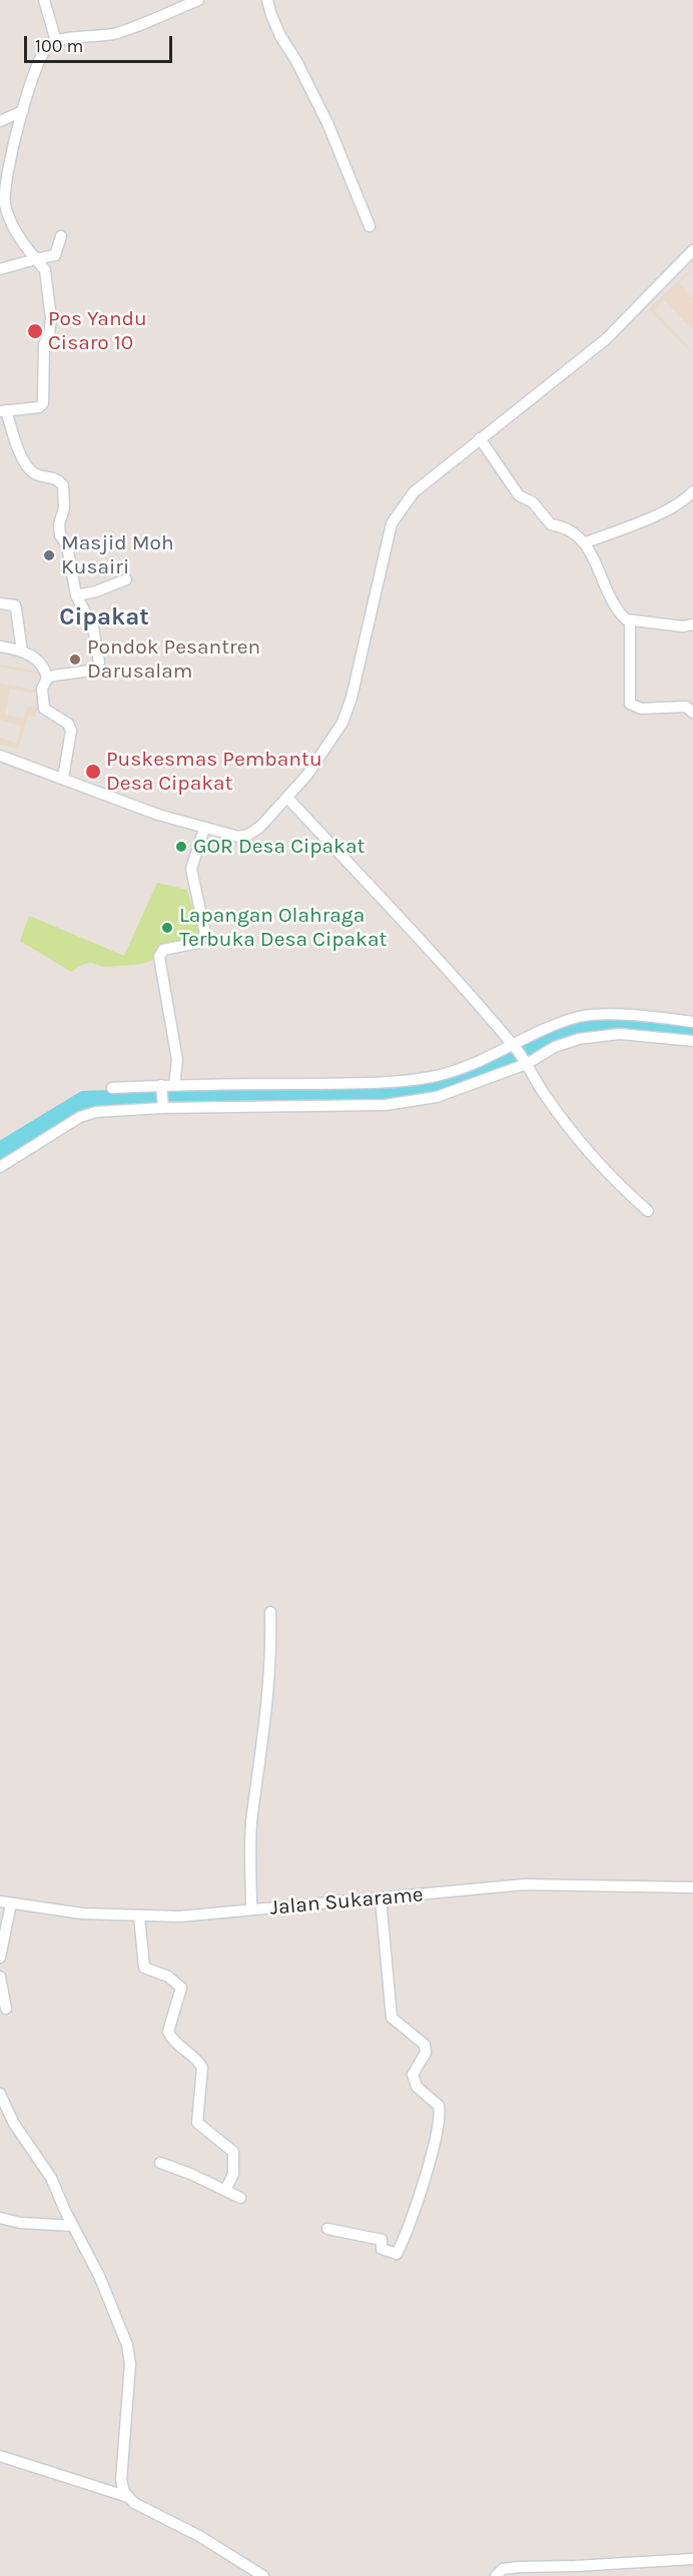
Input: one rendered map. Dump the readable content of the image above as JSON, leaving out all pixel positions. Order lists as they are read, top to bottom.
{
  "streets": {
    "street": ["Jalan Sukarame"]
  },
  "districts": ["Cipakat"],
  "places": [
    "Pos Yandu Cisaro 10",
    "Masjid Moh Kusairi",
    "Pondok Pesantren Darusalam",
    "Puskesmas Pembantu Desa Cipakat",
    "GOR Desa Cipakat",
    "Lapangan Olahraga Terbuka Desa Cipakat"
  ],
  "scale_bar": "100 m"
}
